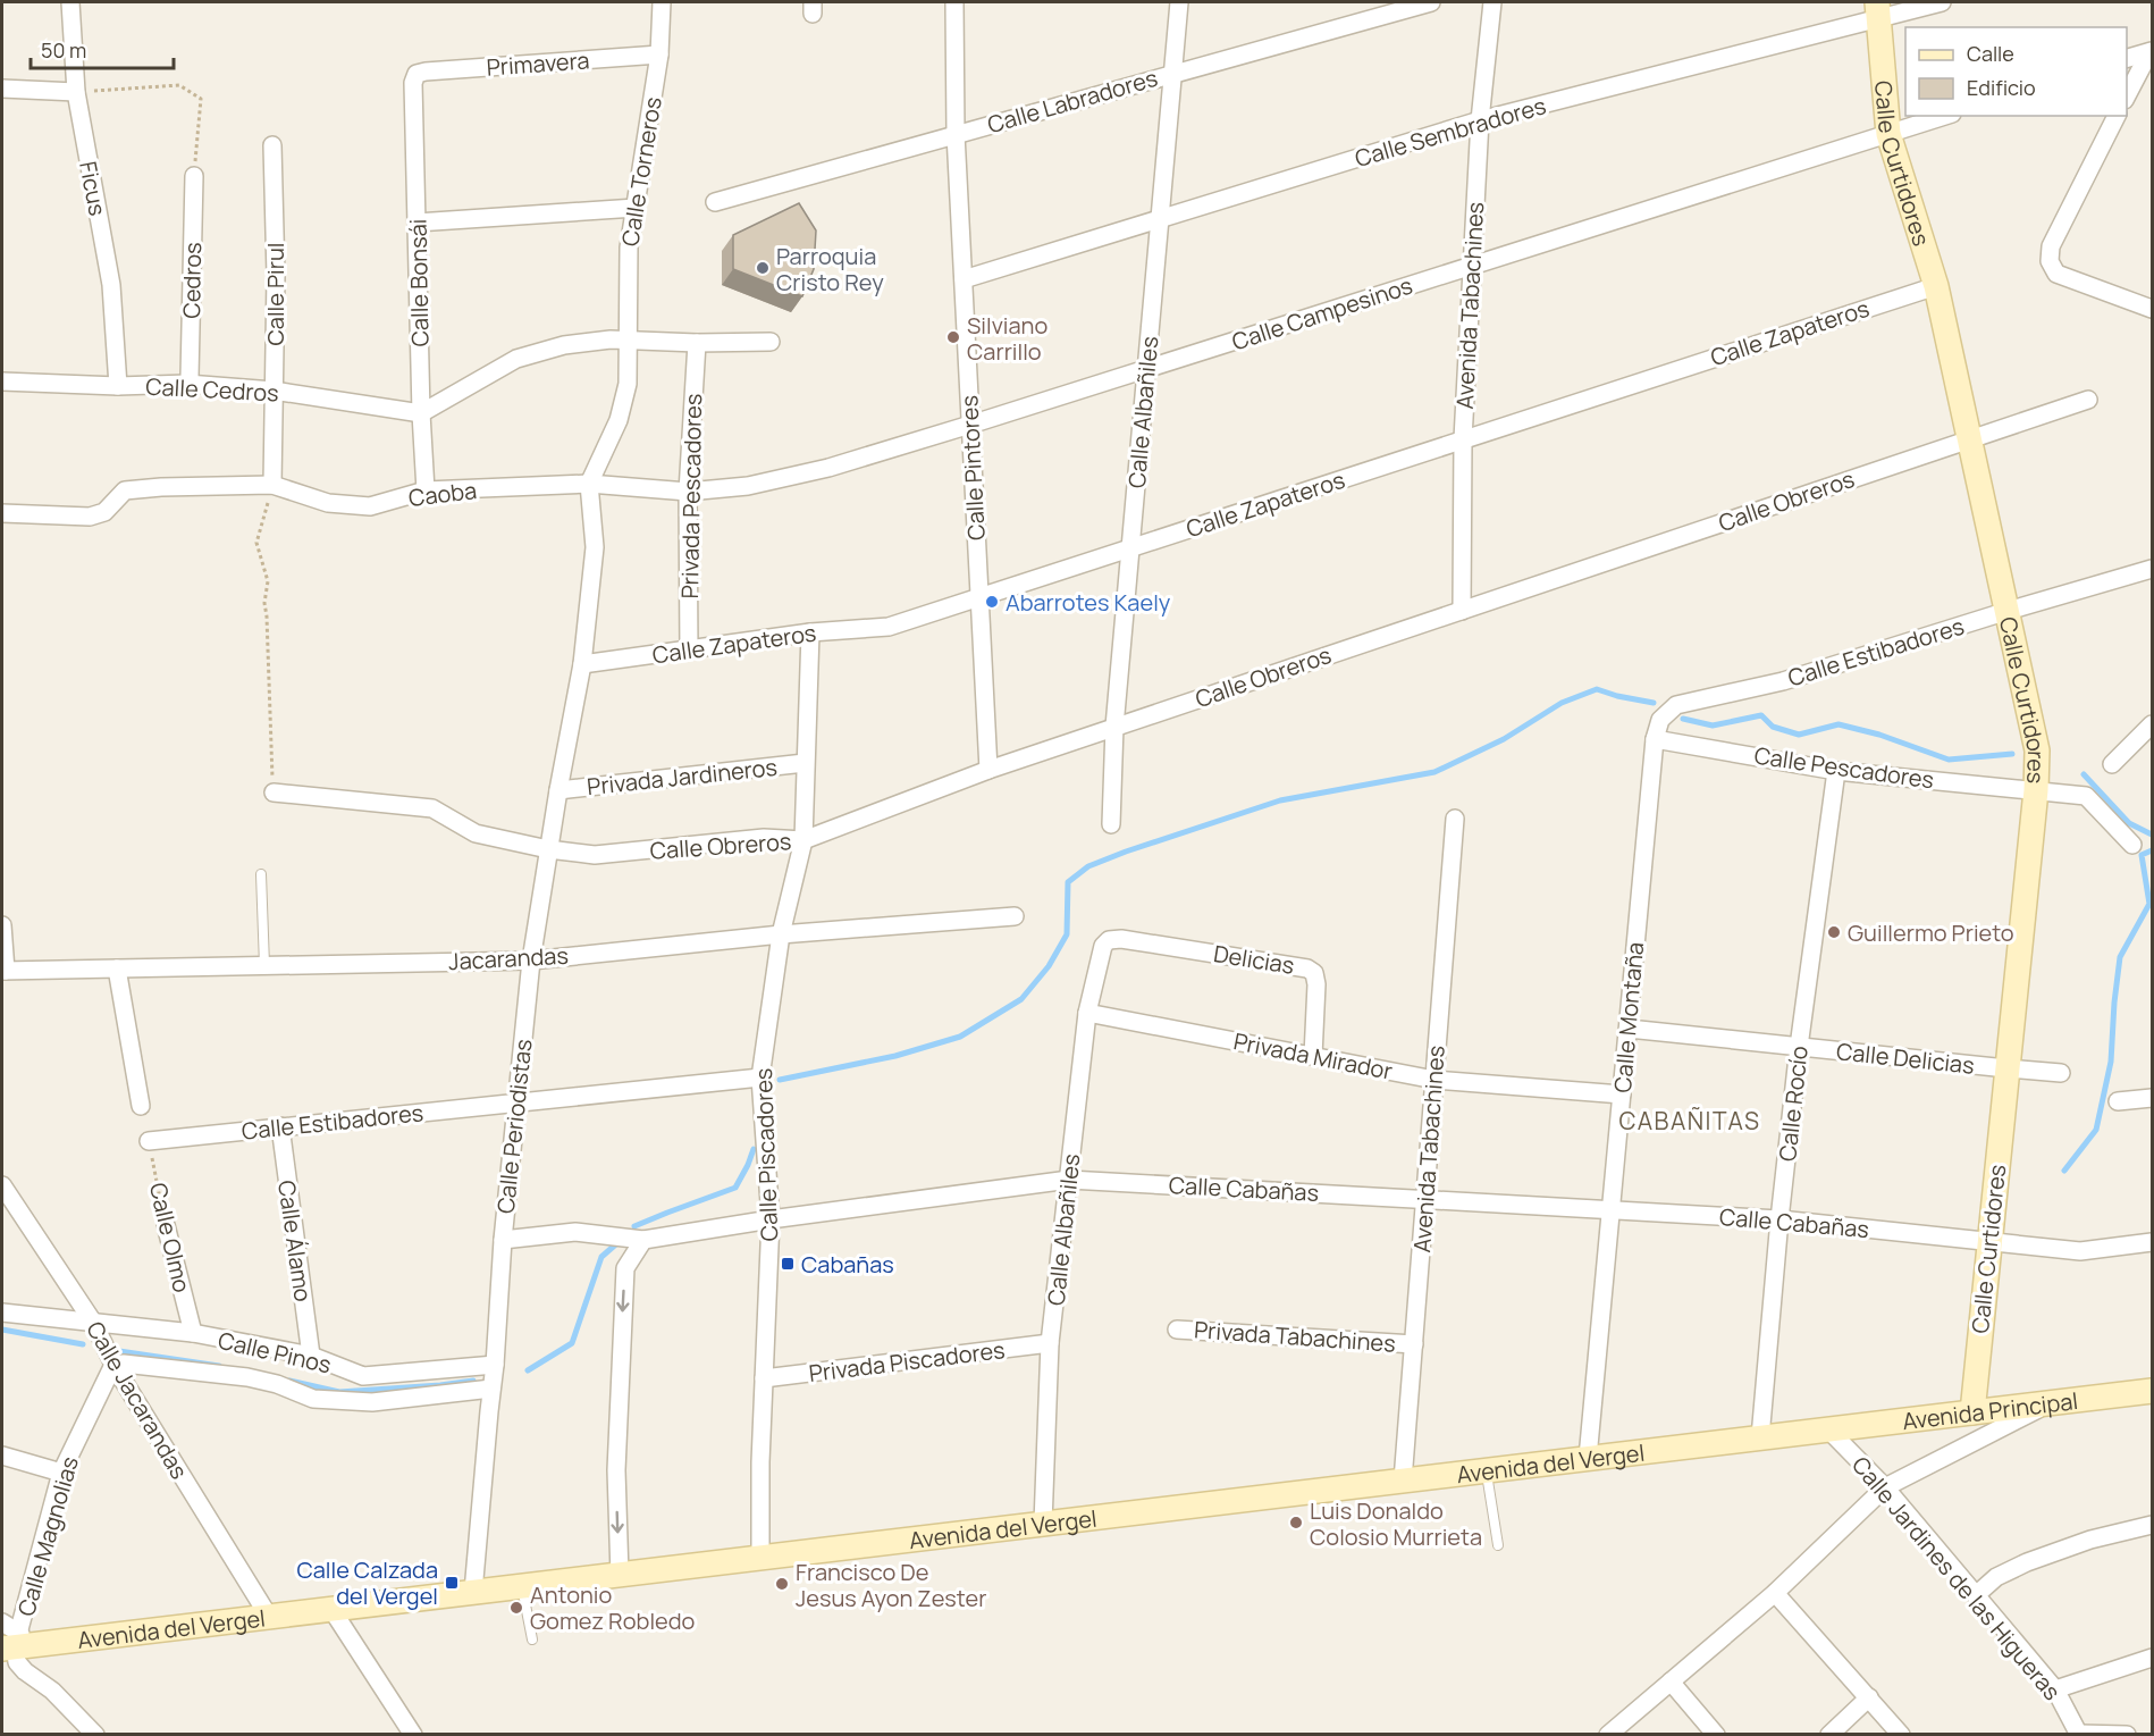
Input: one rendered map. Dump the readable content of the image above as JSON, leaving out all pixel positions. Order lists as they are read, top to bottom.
{
  "streets": {
    "street": [
      "Primavera",
      "Calle Labradores",
      "Calle Sembradores",
      "Calle Curtidores",
      "Calle Torneros",
      "Ficus",
      "Cedros",
      "Calle Bonsái",
      "Calle Pirul",
      "Avenida Tabachines",
      "Calle Campesinos",
      "Calle Zapateros",
      "Calle Cedros",
      "Calle Albañiles",
      "Calle Pintores",
      "Caoba",
      "Privada Pescadores",
      "Calle Obreros",
      "Calle Estibadores",
      "Calle Pescadores",
      "Privada Jardineros",
      "Jacarandas",
      "Delicias",
      "Calle Montaña",
      "Privada Mirador",
      "Calle Delicias",
      "Calle Rocío",
      "Calle Periodistas",
      "Calle Piscadores",
      "Calle Cabañas",
      "Calle Olmo",
      "Calle Álamo",
      "Privada Tabachines",
      "Calle Pinos",
      "Privada Piscadores",
      "Calle Jacarandas",
      "Avenida Principal",
      "Avenida del Vergel",
      "Calle Magnolias",
      "Calle Jardines de las Higueras"
    ]
  },
  "crossings": [
    ["Primavera", "Calle Torneros"],
    ["Primavera", "Calle Bonsái"],
    ["Calle Labradores", "Calle Albañiles"],
    ["Calle Labradores", "Calle Pintores"],
    ["Calle Sembradores", "Calle Curtidores"],
    ["Calle Sembradores", "Avenida Tabachines"],
    ["Calle Sembradores", "Calle Albañiles"],
    ["Calle Sembradores", "Calle Pintores"],
    ["Calle Curtidores", "Calle Campesinos"],
    ["Calle Curtidores", "Calle Zapateros"],
    ["Calle Curtidores", "Calle Obreros"],
    ["Calle Curtidores", "Calle Estibadores"],
    ["Calle Curtidores", "Calle Pescadores"],
    ["Calle Curtidores", "Calle Delicias"],
    ["Calle Curtidores", "Calle Cabañas"],
    ["Calle Curtidores", "Avenida Principal"],
    ["Calle Torneros", "Caoba"],
    ["Calle Torneros", "Calle Periodistas"],
    ["Ficus", "Calle Cedros"],
    ["Cedros", "Calle Cedros"],
    ["Calle Bonsái", "Calle Cedros"],
    ["Calle Bonsái", "Caoba"],
    ["Calle Pirul", "Calle Cedros"],
    ["Calle Pirul", "Caoba"],
    ["Avenida Tabachines", "Calle Campesinos"],
    ["Avenida Tabachines", "Calle Zapateros"],
    ["Avenida Tabachines", "Calle Obreros"],
    ["Avenida Tabachines", "Privada Mirador"],
    ["Avenida Tabachines", "Calle Cabañas"],
    ["Avenida Tabachines", "Privada Tabachines"],
    ["Avenida Tabachines", "Avenida del Vergel"],
    ["Calle Campesinos", "Calle Albañiles"],
    ["Calle Campesinos", "Calle Pintores"],
    ["Calle Campesinos", "Caoba"],
    ["Calle Campesinos", "Privada Pescadores"],
    ["Calle Zapateros", "Calle Albañiles"],
    ["Calle Zapateros", "Calle Pintores"],
    ["Calle Zapateros", "Privada Pescadores"],
    ["Calle Zapateros", "Calle Periodistas"],
    ["Calle Zapateros", "Calle Piscadores"],
    ["Calle Albañiles", "Calle Obreros"],
    ["Calle Albañiles", "Delicias"],
    ["Calle Albañiles", "Privada Mirador"],
    ["Calle Albañiles", "Calle Cabañas"],
    ["Calle Albañiles", "Privada Piscadores"],
    ["Calle Albañiles", "Avenida del Vergel"],
    ["Calle Pintores", "Calle Obreros"],
    ["Caoba", "Privada Pescadores"],
    ["Caoba", "Calle Periodistas"],
    ["Calle Obreros", "Calle Periodistas"],
    ["Calle Obreros", "Calle Piscadores"],
    ["Calle Estibadores", "Calle Pescadores"],
    ["Calle Estibadores", "Calle Montaña"],
    ["Calle Estibadores", "Calle Periodistas"],
    ["Calle Estibadores", "Calle Piscadores"],
    ["Calle Estibadores", "Calle Olmo"],
    ["Calle Estibadores", "Calle Álamo"],
    ["Calle Pescadores", "Calle Montaña"],
    ["Calle Pescadores", "Calle Rocío"],
    ["Privada Jardineros", "Calle Periodistas"],
    ["Privada Jardineros", "Calle Piscadores"],
    ["Jacarandas", "Calle Periodistas"],
    ["Jacarandas", "Calle Piscadores"],
    ["Delicias", "Privada Mirador"],
    ["Calle Montaña", "Privada Mirador"],
    ["Calle Montaña", "Calle Delicias"],
    ["Calle Montaña", "Calle Cabañas"],
    ["Calle Montaña", "Avenida del Vergel"],
    ["Calle Delicias", "Calle Rocío"],
    ["Calle Rocío", "Calle Cabañas"],
    ["Calle Rocío", "Avenida del Vergel"],
    ["Calle Periodistas", "Calle Cabañas"],
    ["Calle Periodistas", "Calle Pinos"],
    ["Calle Periodistas", "Avenida del Vergel"],
    ["Calle Piscadores", "Calle Cabañas"],
    ["Calle Piscadores", "Privada Piscadores"],
    ["Calle Piscadores", "Avenida del Vergel"],
    ["Calle Olmo", "Calle Pinos"],
    ["Calle Álamo", "Calle Pinos"],
    ["Calle Pinos", "Calle Jacarandas"],
    ["Calle Jacarandas", "Avenida del Vergel"],
    ["Calle Jacarandas", "Calle Magnolias"],
    ["Avenida Principal", "Avenida del Vergel"],
    ["Avenida Principal", "Calle Jardines de las Higueras"],
    ["Avenida del Vergel", "Calle Magnolias"],
    ["Avenida del Vergel", "Calle Jardines de las Higueras"]
  ],
  "districts": ["CABAÑITAS"],
  "places": {
    "other": [
      "Parroquia Cristo Rey",
      "Silviano Carrillo",
      "Abarrotes Kaely",
      "Guillermo Prieto",
      "Luis Donaldo Colosio Murrieta",
      "Francisco De Jesus Ayon Zester",
      "Antonio Gomez Robledo"
    ],
    "transit": ["Cabañas", "Calle Calzada del Vergel"]
  },
  "legend": ["Calle", "Edificio"],
  "scale_bar": "50 m"
}
